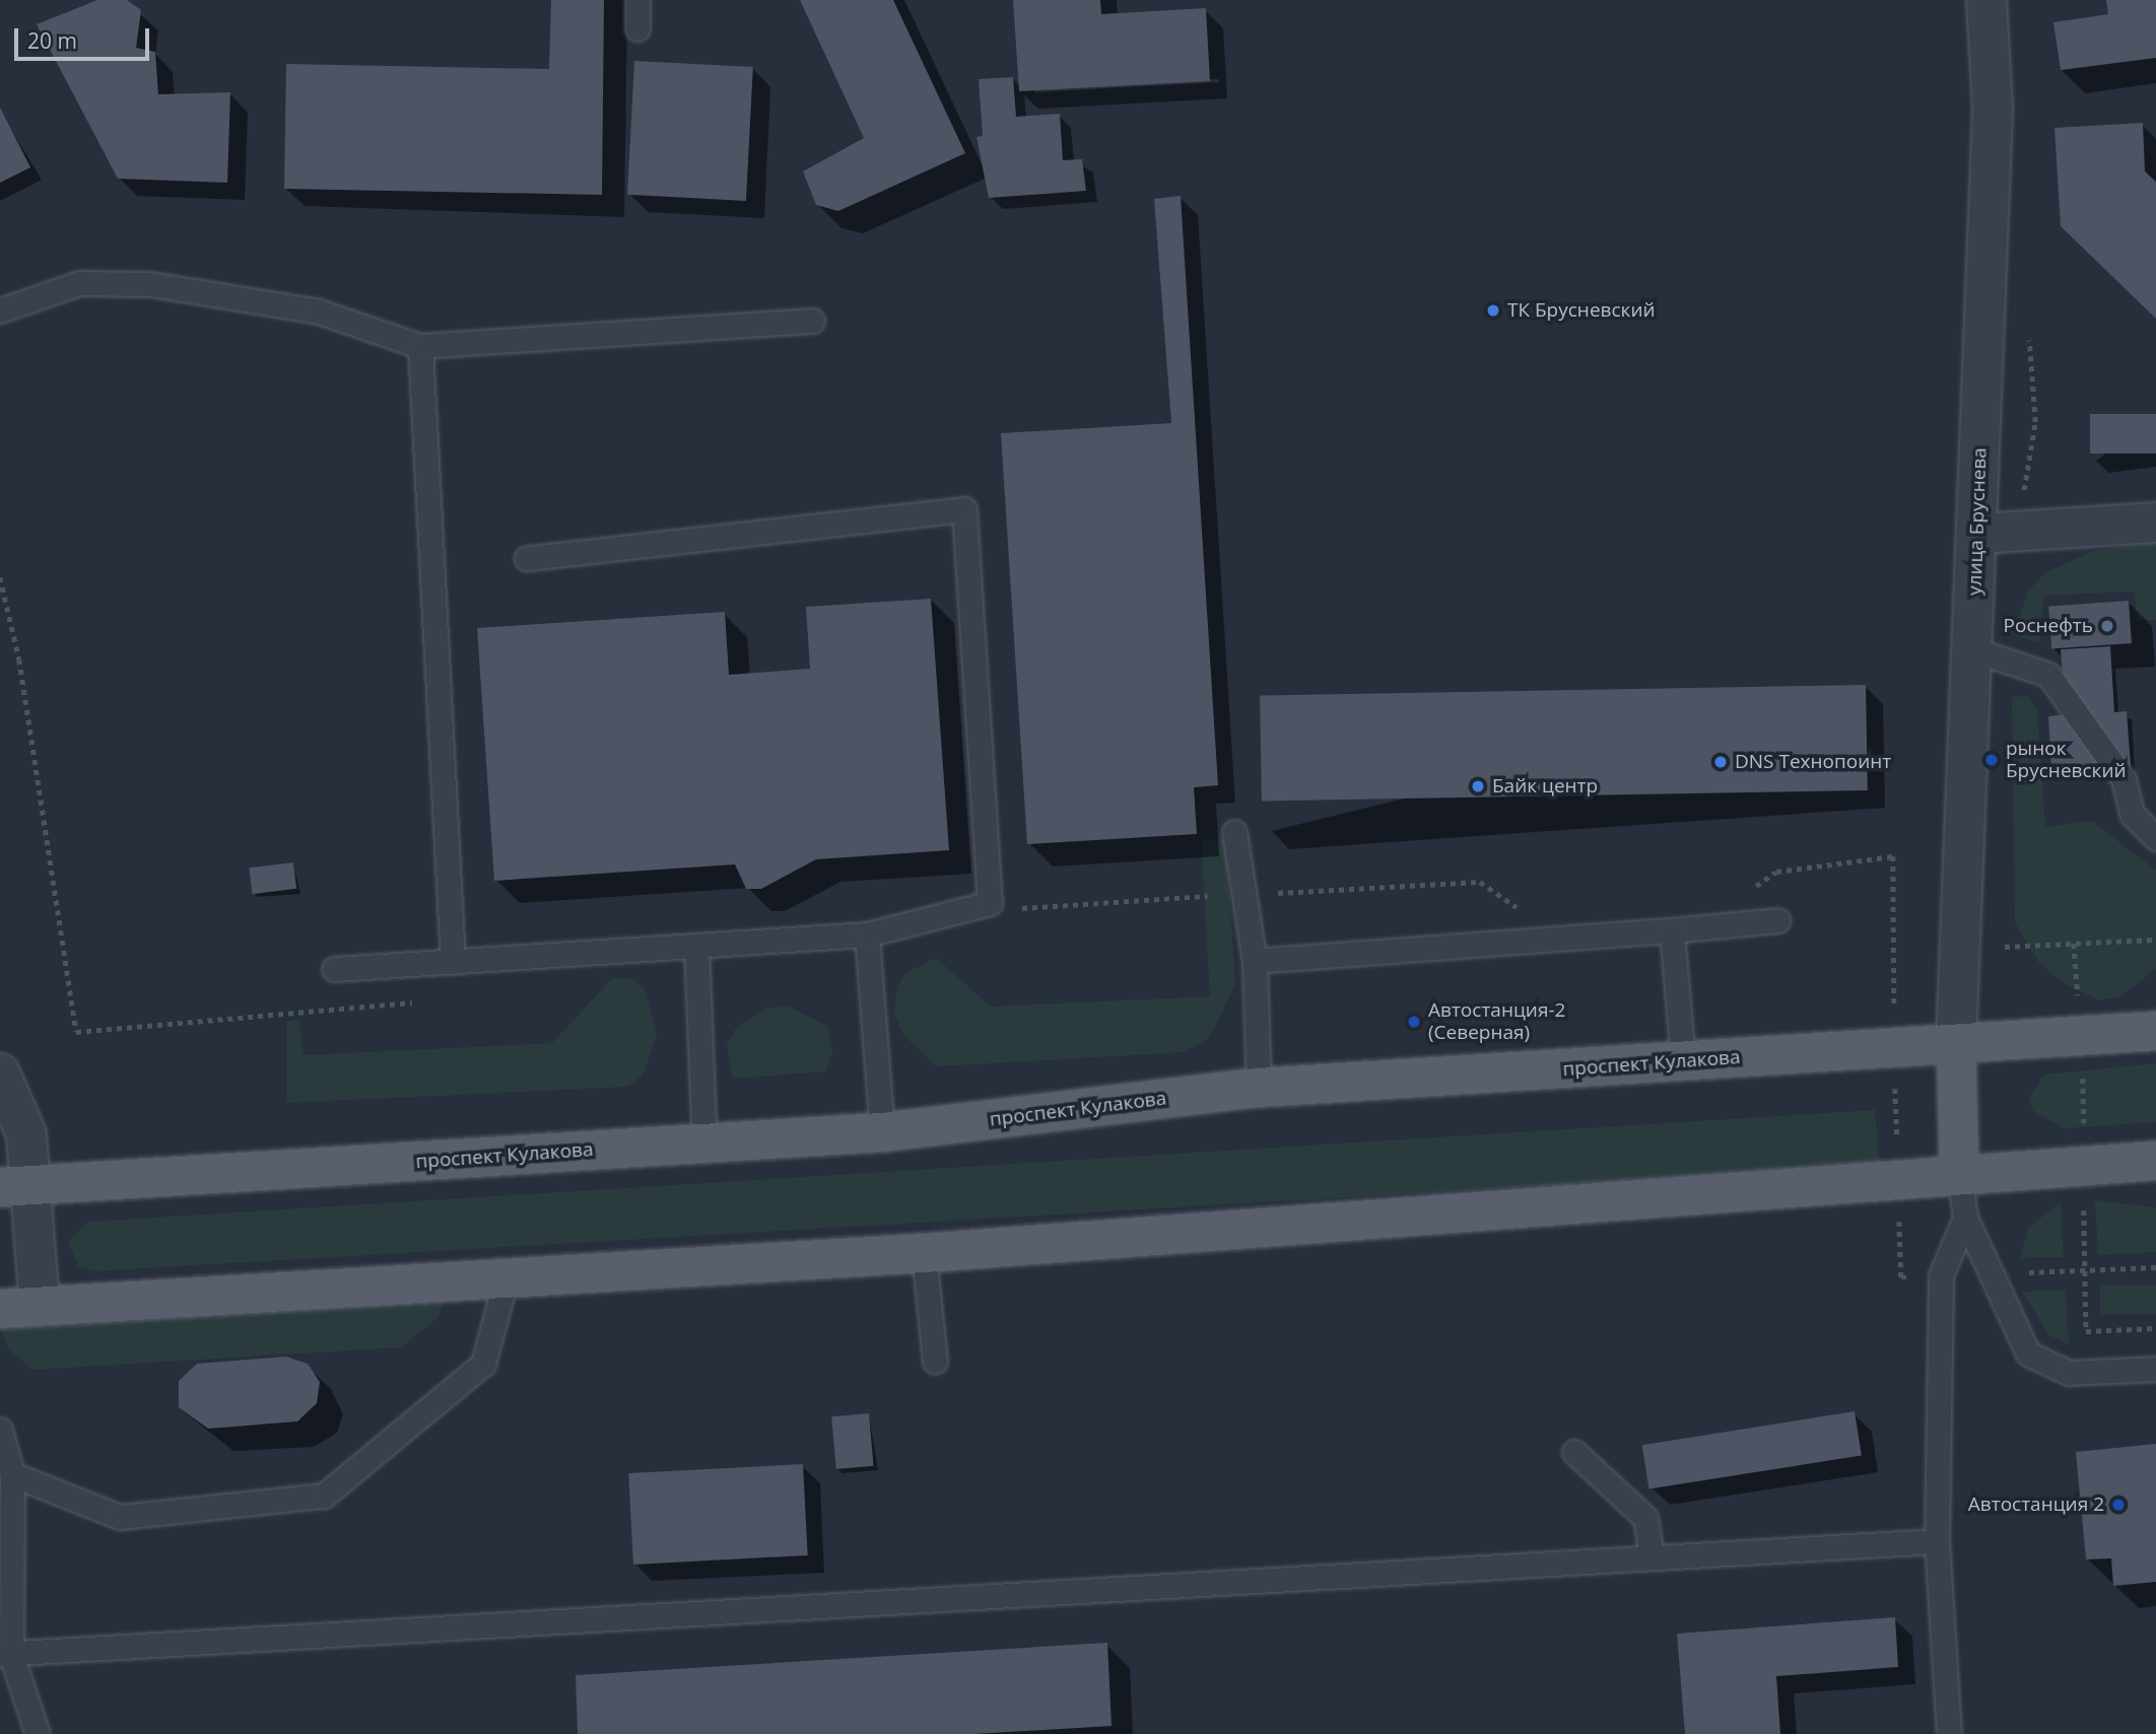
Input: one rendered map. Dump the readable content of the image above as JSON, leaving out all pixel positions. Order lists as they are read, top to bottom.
{
  "streets": {
    "main road": ["проспект Кулакова"],
    "street": ["улица Бруснева"]
  },
  "crossings": [
    ["улица Бруснева", "проспект Кулакова"]
  ],
  "places": [
    "ТК Брусневский",
    "Роснефть",
    "рынок Брусневский",
    "DNS Технопоинт",
    "Байк центр",
    "Автостанция-2 (Северная)",
    "Автостанция 2"
  ],
  "scale_bar": "20 m"
}
